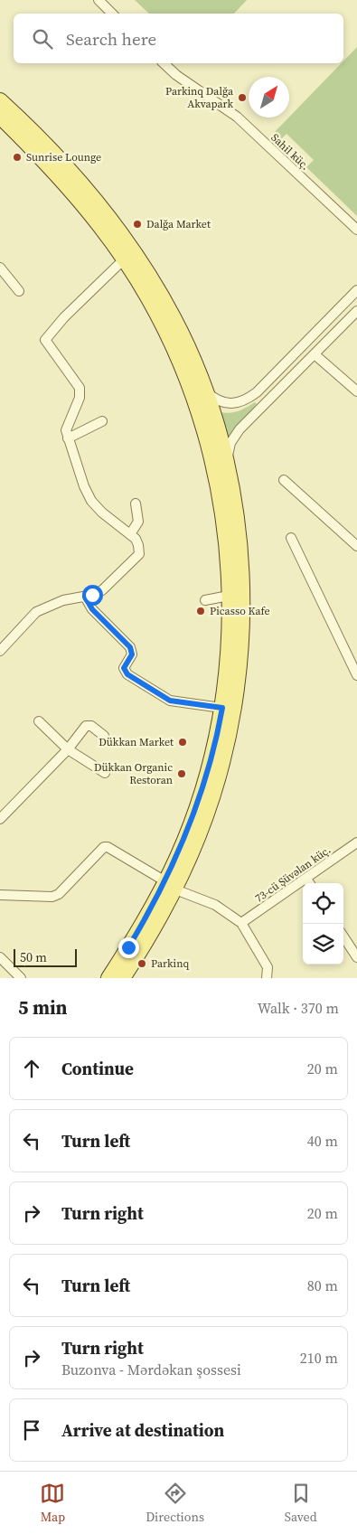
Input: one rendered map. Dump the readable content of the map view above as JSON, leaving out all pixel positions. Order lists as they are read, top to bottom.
{
  "streets": {
    "street": ["Sahil küç.", "73-cü Şüvəlan küç."]
  },
  "places": [
    "Parkinq Dalğa Akvapark",
    "Sunrise Lounge",
    "Dalğa Market",
    "Picasso Kafe",
    "Dükkan Market",
    "Dükkan Organic Restoran",
    "Parkinq"
  ],
  "scale_bar": "50 m",
  "north": "top right",
  "page": {
    "search": "Search here",
    "scale": "50 m",
    "heading": ["5 min", "Walk · 370 m"],
    "list": [
      ["Continue", "20 m"],
      ["Turn left", "40 m"],
      ["Turn right", "20 m"],
      ["Turn left", "80 m"],
      ["Turn right", "Buzonva - Mərdəkan şossesi", "210 m"],
      "Arrive at destination"
    ],
    "nav": ["Map", "Directions", "Saved"]
  }
}
